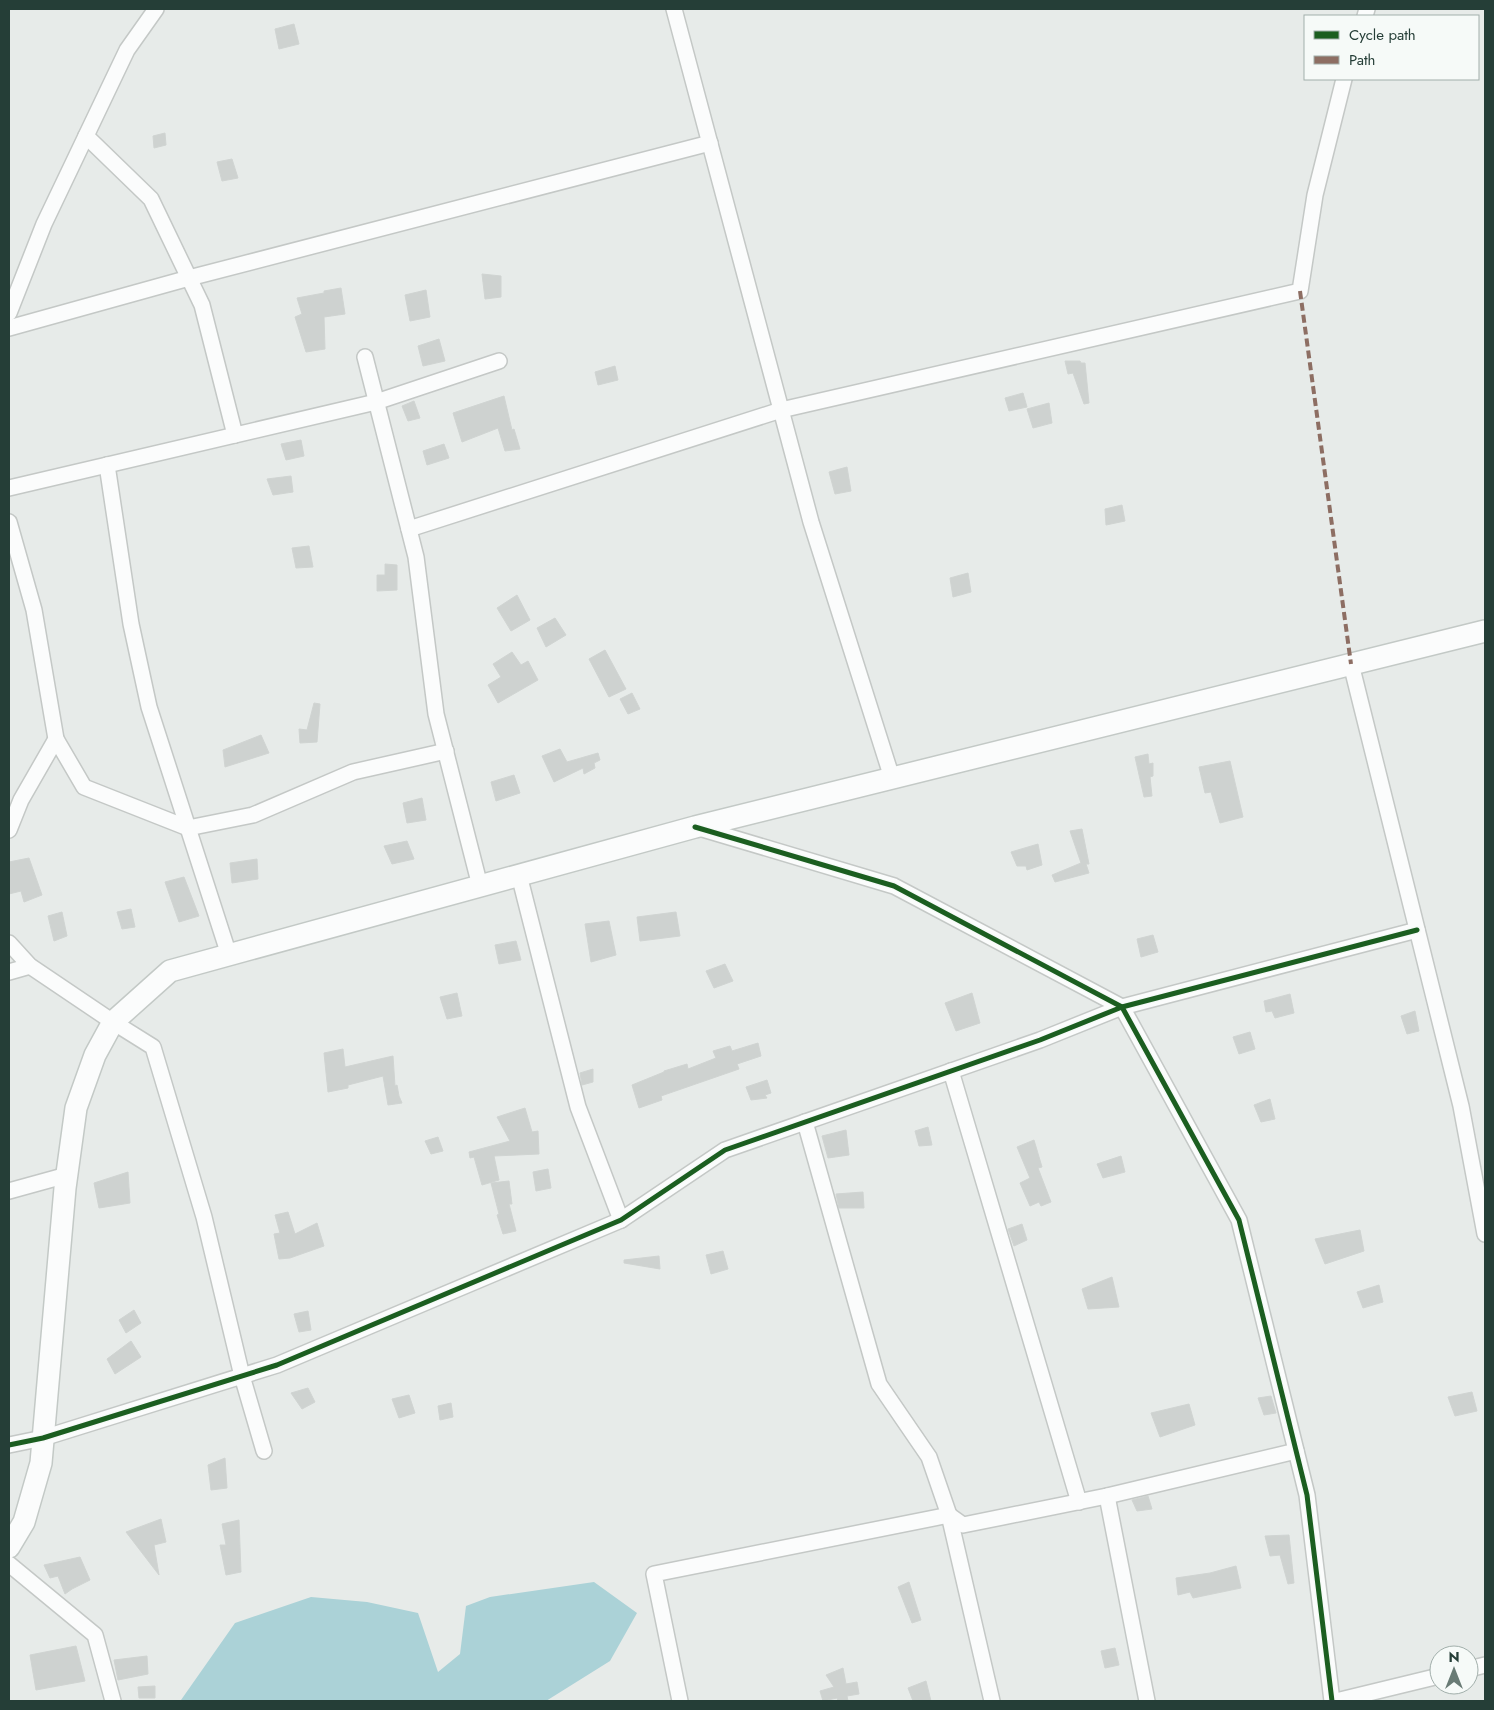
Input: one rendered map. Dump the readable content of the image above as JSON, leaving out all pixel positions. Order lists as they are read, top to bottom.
{
  "legend": ["Cycle path", "Path"],
  "north": "top"
}
